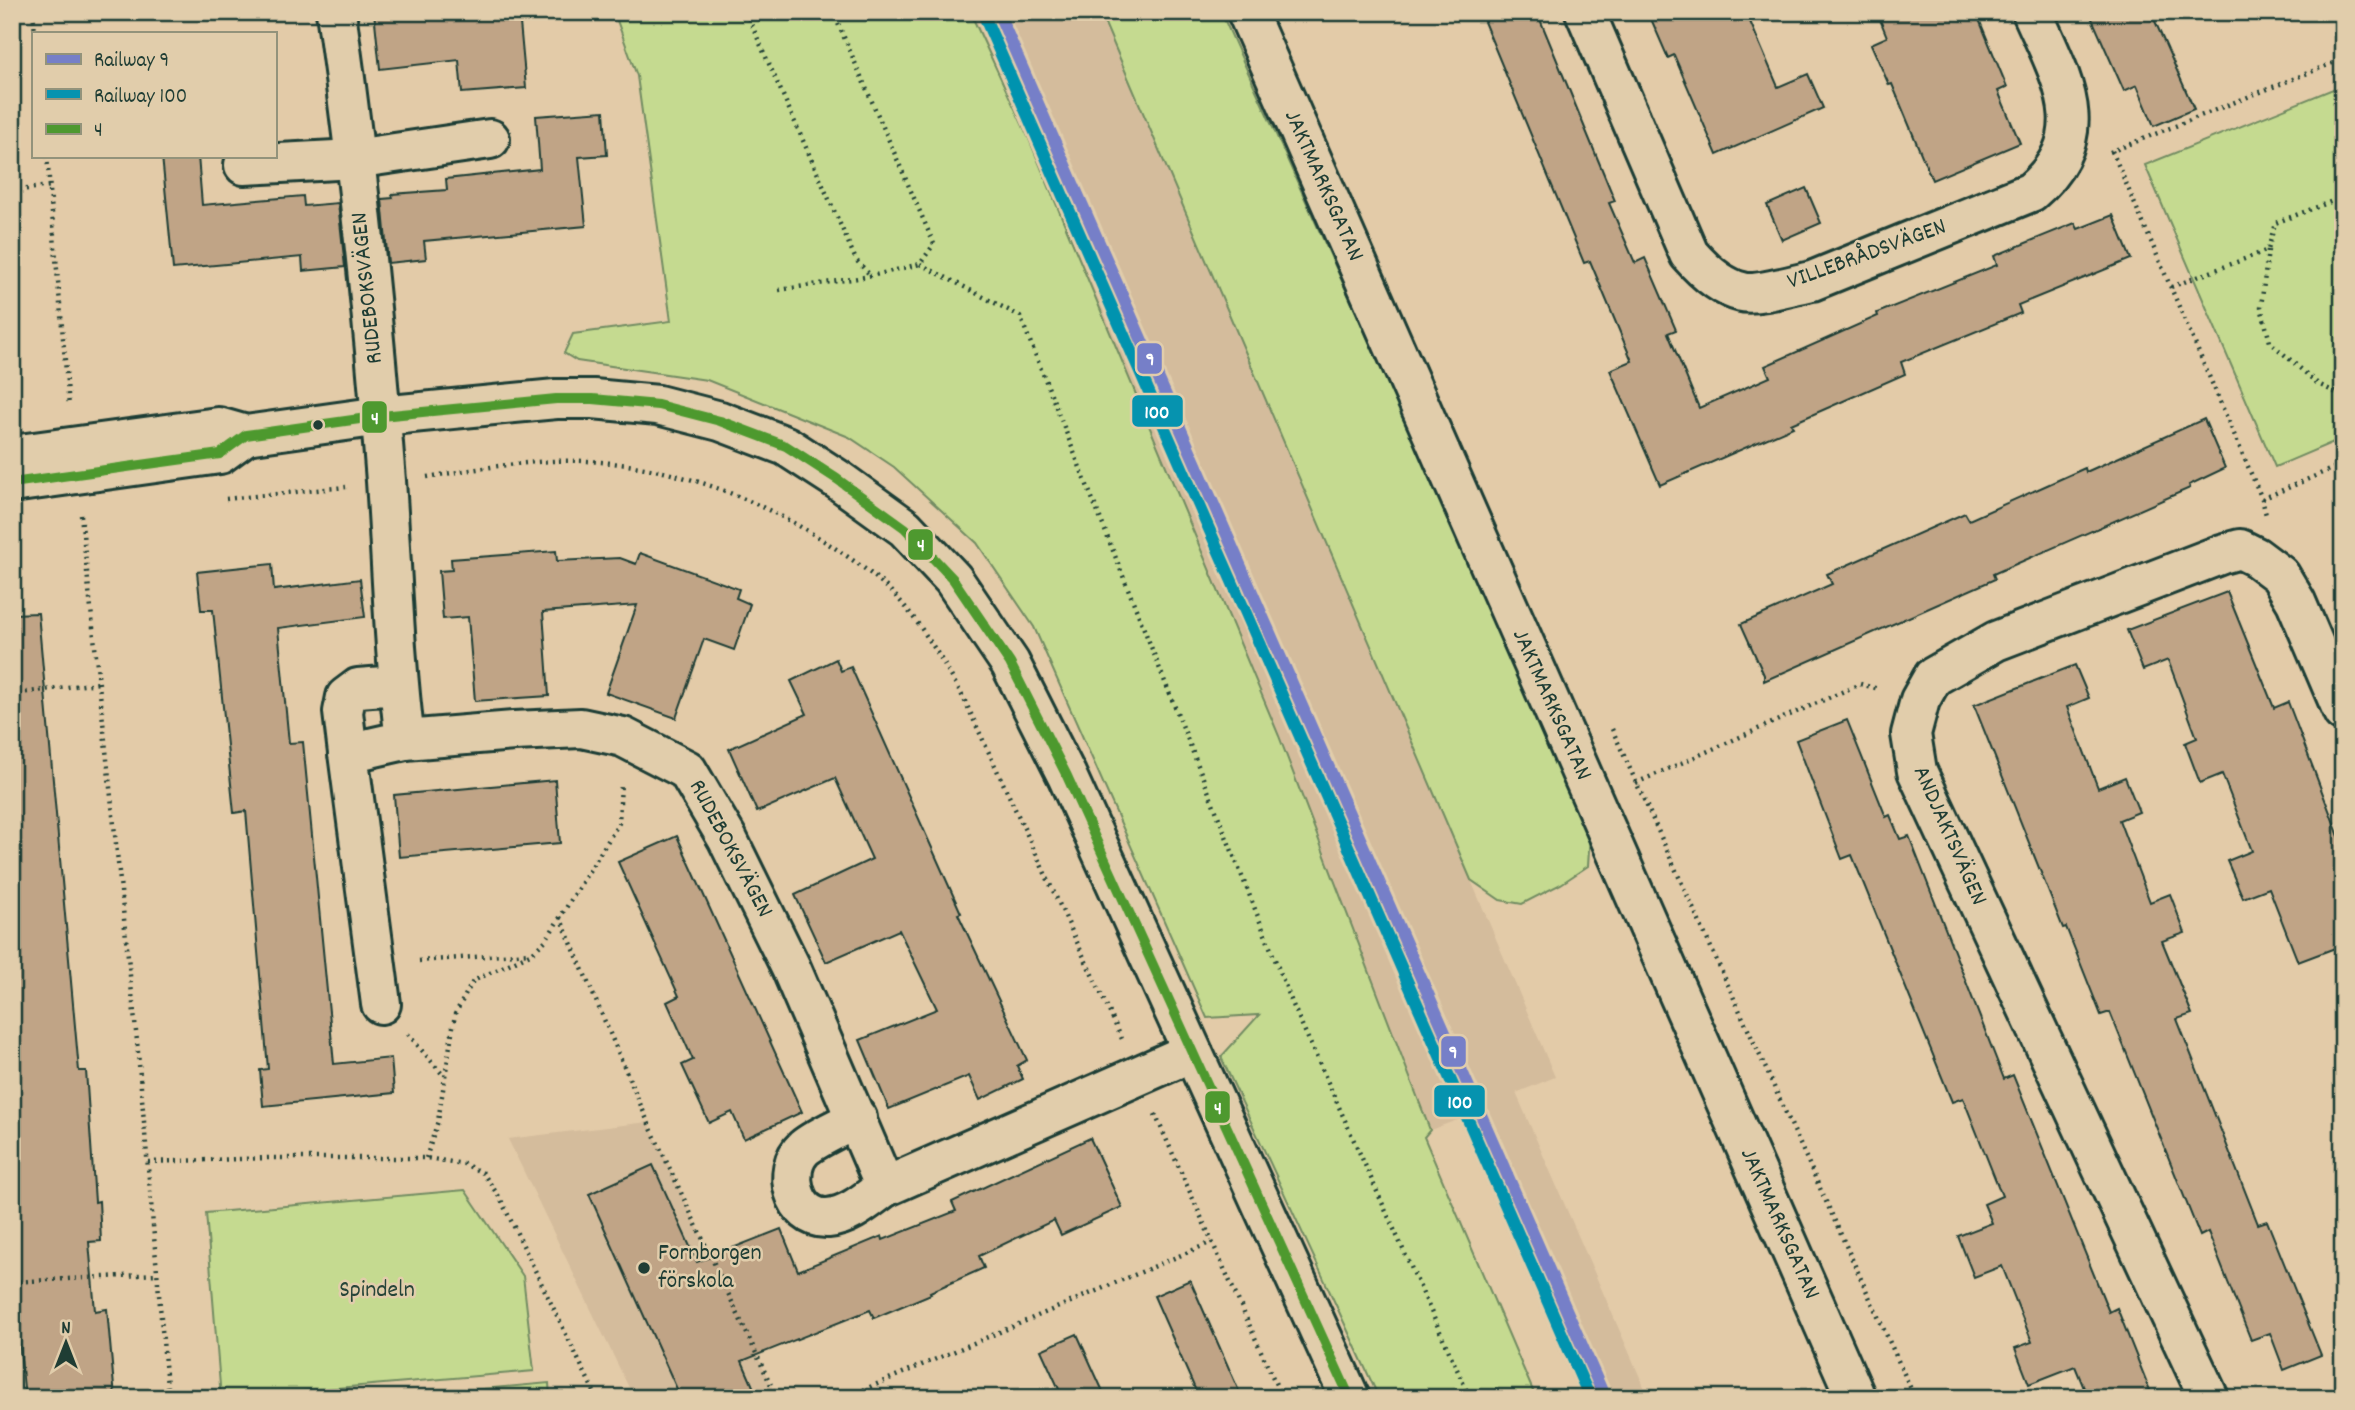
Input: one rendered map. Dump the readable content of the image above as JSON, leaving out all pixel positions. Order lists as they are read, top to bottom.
{
  "streets": {
    "street": [
      "JAKTMARKSGATAN",
      "VILLEBRÅDSVÄGEN",
      "RUDEBOKSVÄGEN",
      "ANDJAKTSVÄGEN"
    ]
  },
  "parks": ["Spindeln"],
  "places": ["Fornborgen förskola"],
  "lines": ["rail line 9", "rail line 100", "transit line 4"],
  "legend": ["Railway 9", "Railway 100", "4"],
  "north": "top"
}
